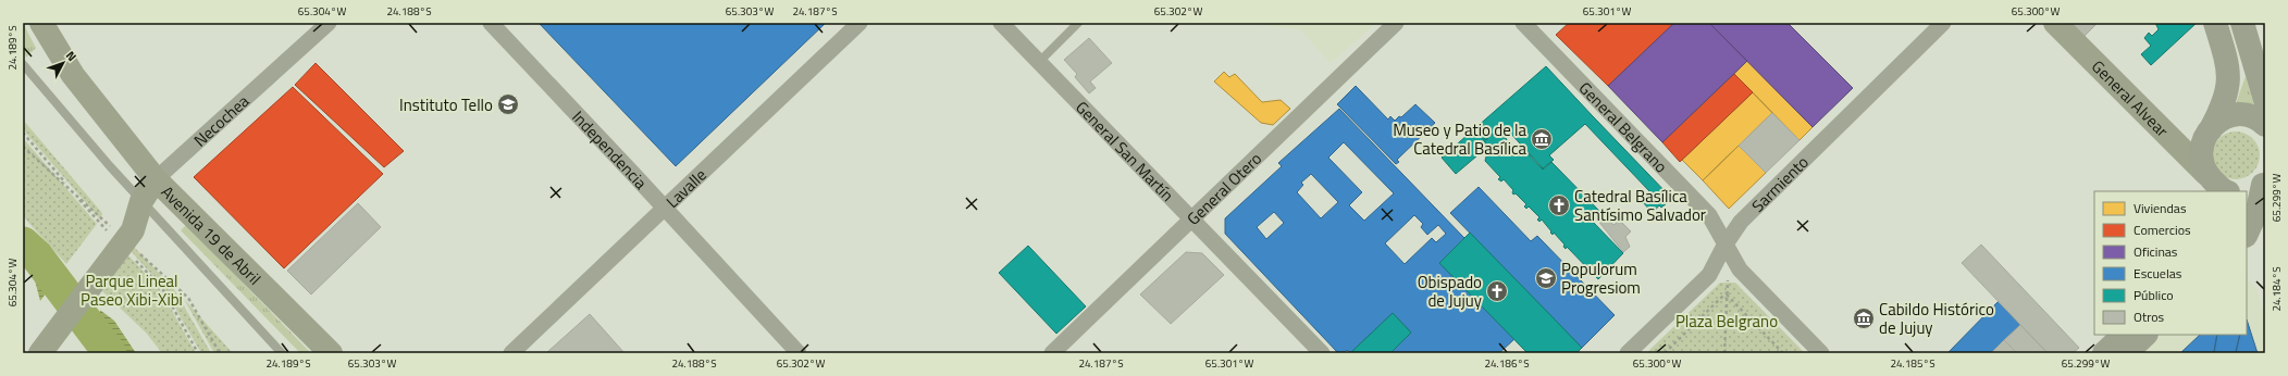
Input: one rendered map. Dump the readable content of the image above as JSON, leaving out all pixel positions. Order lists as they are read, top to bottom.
{
  "streets": {
    "main road": ["General Alvear", "Necochea", "Avenida 19 de Abril"],
    "street": [
      "General Belgrano",
      "Independencia",
      "General San Martín",
      "Sarmiento",
      "Lavalle",
      "General Otero"
    ]
  },
  "crossings": [
    ["Necochea", "Avenida 19 de Abril"],
    ["General Belgrano", "Sarmiento"],
    ["Independencia", "Lavalle"],
    ["General San Martín", "General Otero"]
  ],
  "parks": ["Parque Lineal Paseo Xibi-Xibi", "Plaza Belgrano"],
  "places": {
    "school or university": ["Instituto Tello", "Populorum Progresiom"],
    "museum": ["Museo y Patio de la Catedral Basílica", "Cabildo Histórico de Jujuy"],
    "church": ["Catedral Basílica Santísimo Salvador", "Obispado de Jujuy"]
  },
  "legend": [
    "Viviendas",
    "Comercios",
    "Oficinas",
    "Escuelas",
    "Público",
    "Otros"
  ],
  "north": "top right",
  "coordinates": [
    "65.304°W",
    "24.188°S",
    "65.303°W",
    "24.187°S",
    "65.302°W",
    "65.301°W",
    "65.300°W",
    "24.189°S",
    "65.299°W",
    "24.184°S",
    "24.186°S",
    "24.185°S"
  ]
}
